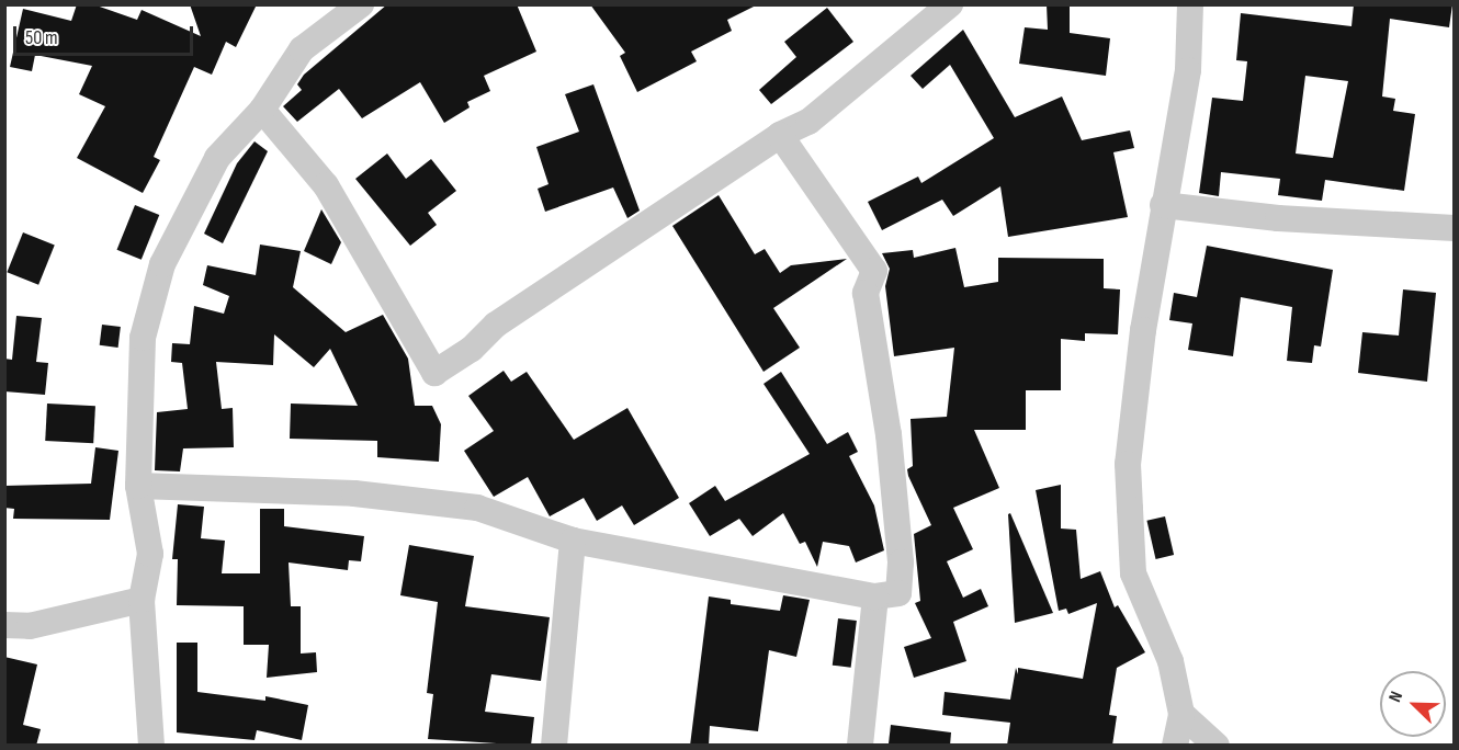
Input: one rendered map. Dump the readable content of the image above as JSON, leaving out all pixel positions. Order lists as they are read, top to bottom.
{
  "scale_bar": "50 m",
  "north": "top left"
}
